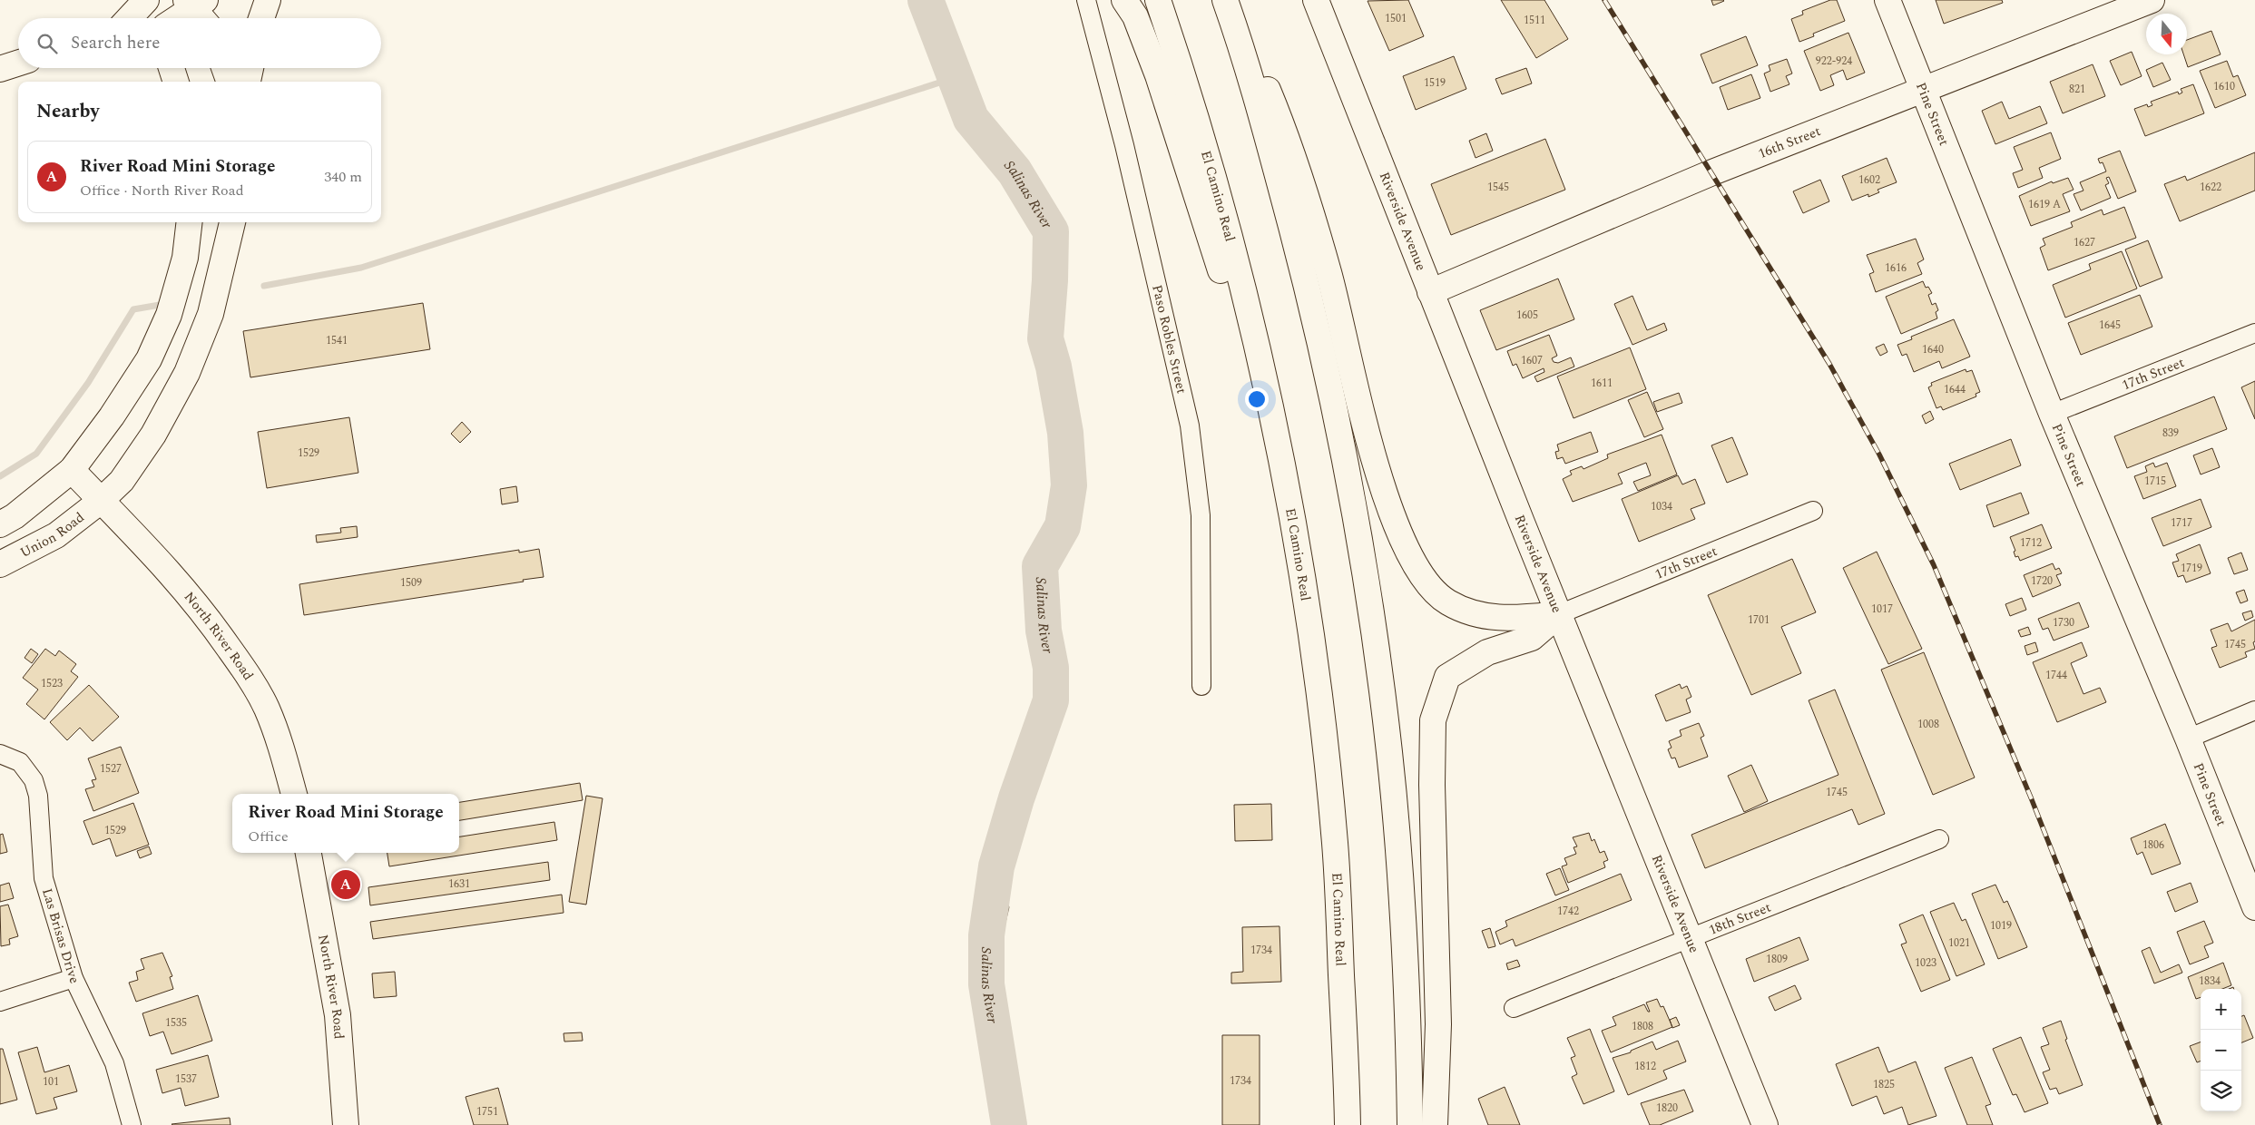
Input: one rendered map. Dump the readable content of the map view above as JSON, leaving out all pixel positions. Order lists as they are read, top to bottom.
{
  "streets": {
    "main road": [
      "Pine Street",
      "16th Street",
      "El Camino Real",
      "Riverside Avenue",
      "Union Road",
      "North River Road"
    ],
    "street": [
      "Paso Robles Street",
      "17th Street",
      "18th Street",
      "Las Brisas Drive"
    ]
  },
  "crossings": [
    ["Pine Street", "16th Street"],
    ["Pine Street", "17th Street"],
    ["16th Street", "Riverside Avenue"],
    ["Riverside Avenue", "17th Street"],
    ["Riverside Avenue", "18th Street"],
    ["Union Road", "North River Road"]
  ],
  "water": ["Salinas River"],
  "house_numbers": [
    "1501",
    "1511",
    "922-924",
    "1519",
    "1610",
    "821",
    "1602",
    "1545",
    "1622",
    "1619 A",
    "1627",
    "1616",
    "1605",
    "1645",
    "1541",
    "1640",
    "1607",
    "1611",
    "1644",
    "839",
    "1529",
    "1715",
    "1034",
    "1717",
    "1712",
    "1719",
    "1720",
    "1509",
    "1017",
    "1701",
    "1730",
    "1745",
    "1744",
    "1523",
    "1008",
    "1527",
    "1745",
    "1529",
    "1806",
    "1631",
    "1742",
    "1019",
    "1021",
    "1734",
    "1809",
    "1023",
    "1834",
    "1535",
    "1808",
    "1812",
    "1537",
    "1734",
    "101",
    "1825",
    "1820",
    "1751"
  ],
  "north": "bottom",
  "page": {
    "search": "Search here",
    "heading": "Nearby",
    "list": [
      {
        "mark": "A",
        "name": "River Road Mini Storage",
        "note": "Office · North River Road",
        "value": "340 m"
      }
    ],
    "popup": ["River Road Mini Storage", "Office"],
    "pins": "A",
    "map_buttons": ["+", "−"]
  }
}
